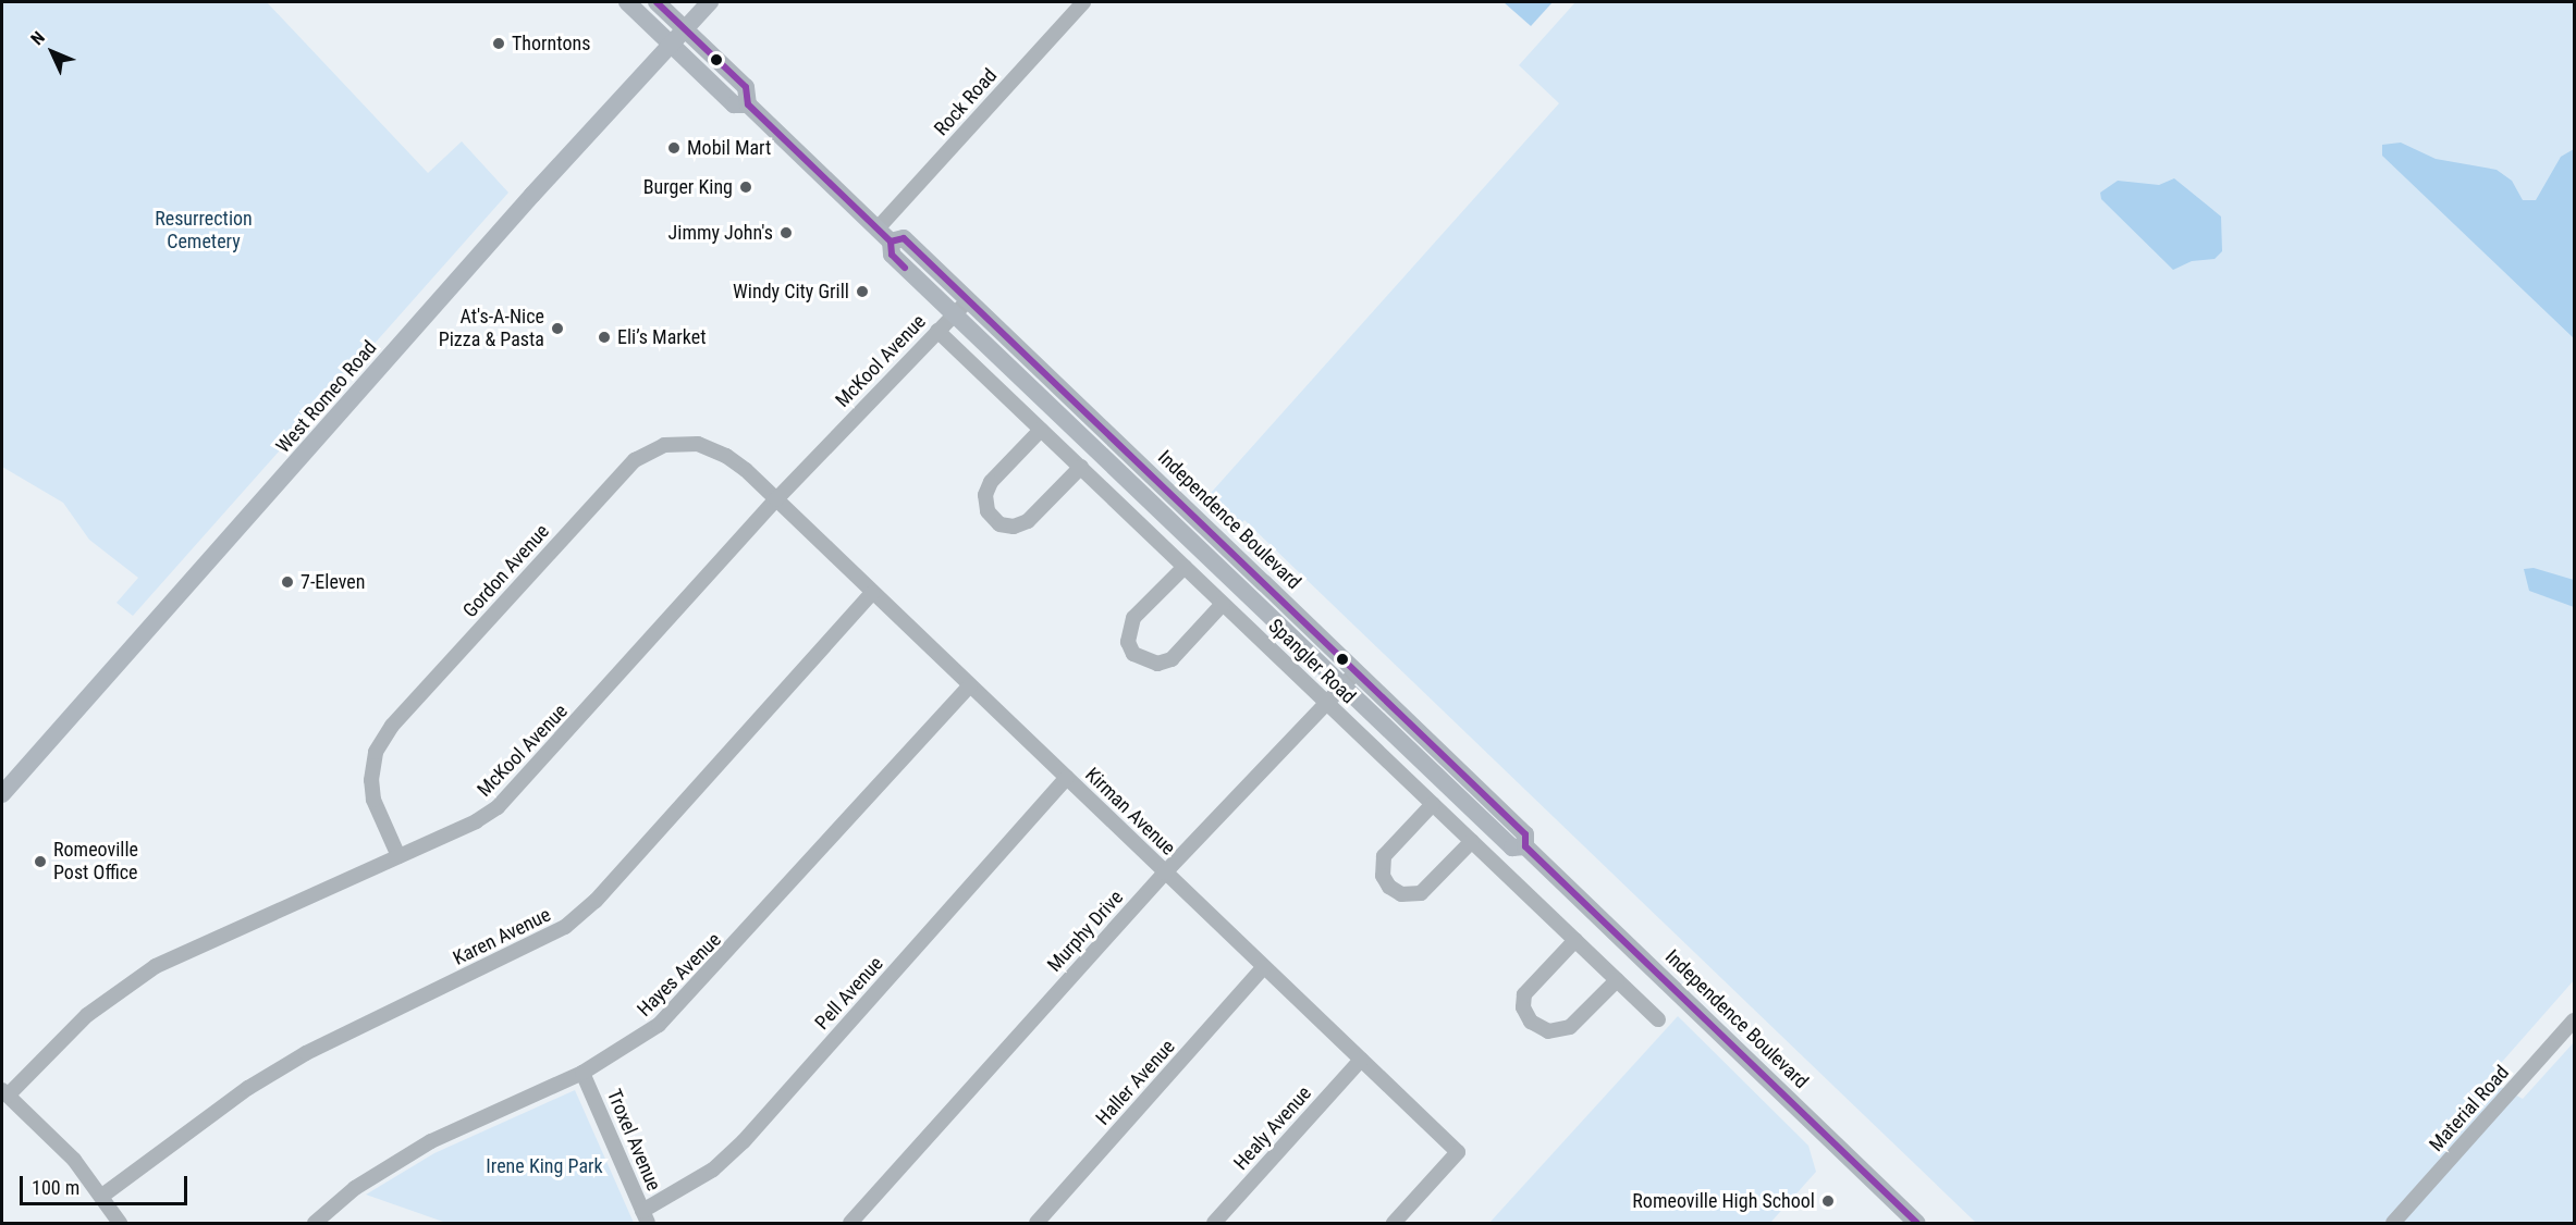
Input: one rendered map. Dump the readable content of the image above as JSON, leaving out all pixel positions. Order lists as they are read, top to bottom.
{
  "streets": {
    "main road": ["West Romeo Road", "Independence Boulevard"],
    "street": [
      "Rock Road",
      "McKool Avenue",
      "Gordon Avenue",
      "Spangler Road",
      "Kirman Avenue",
      "Murphy Drive",
      "Karen Avenue",
      "Hayes Avenue",
      "Pell Avenue",
      "Haller Avenue",
      "Material Road",
      "Healy Avenue",
      "Troxel Avenue"
    ]
  },
  "crossings": [
    ["Rock Road", "Independence Boulevard"],
    ["McKool Avenue", "Independence Boulevard"],
    ["McKool Avenue", "Gordon Avenue"],
    ["McKool Avenue", "Spangler Road"],
    ["McKool Avenue", "Kirman Avenue"],
    ["West Romeo Road", "Independence Boulevard"],
    ["Independence Boulevard", "Murphy Drive"],
    ["Gordon Avenue", "Kirman Avenue"],
    ["Spangler Road", "Murphy Drive"],
    ["Kirman Avenue", "Murphy Drive"],
    ["Kirman Avenue", "Karen Avenue"],
    ["Kirman Avenue", "Hayes Avenue"],
    ["Kirman Avenue", "Pell Avenue"],
    ["Kirman Avenue", "Haller Avenue"],
    ["Kirman Avenue", "Healy Avenue"],
    ["Hayes Avenue", "Troxel Avenue"],
    ["Pell Avenue", "Troxel Avenue"]
  ],
  "parks": ["Resurrection Cemetery", "Irene King Park"],
  "places": [
    "Thorntons",
    "Mobil Mart",
    "Burger King",
    "Jimmy John's",
    "Windy City Grill",
    "At's-A-Nice Pizza & Pasta",
    "Eli’s Market",
    "7-Eleven",
    "Romeoville Post Office",
    "Romeoville High School"
  ],
  "scale_bar": "100 m",
  "north": "top left"
}
